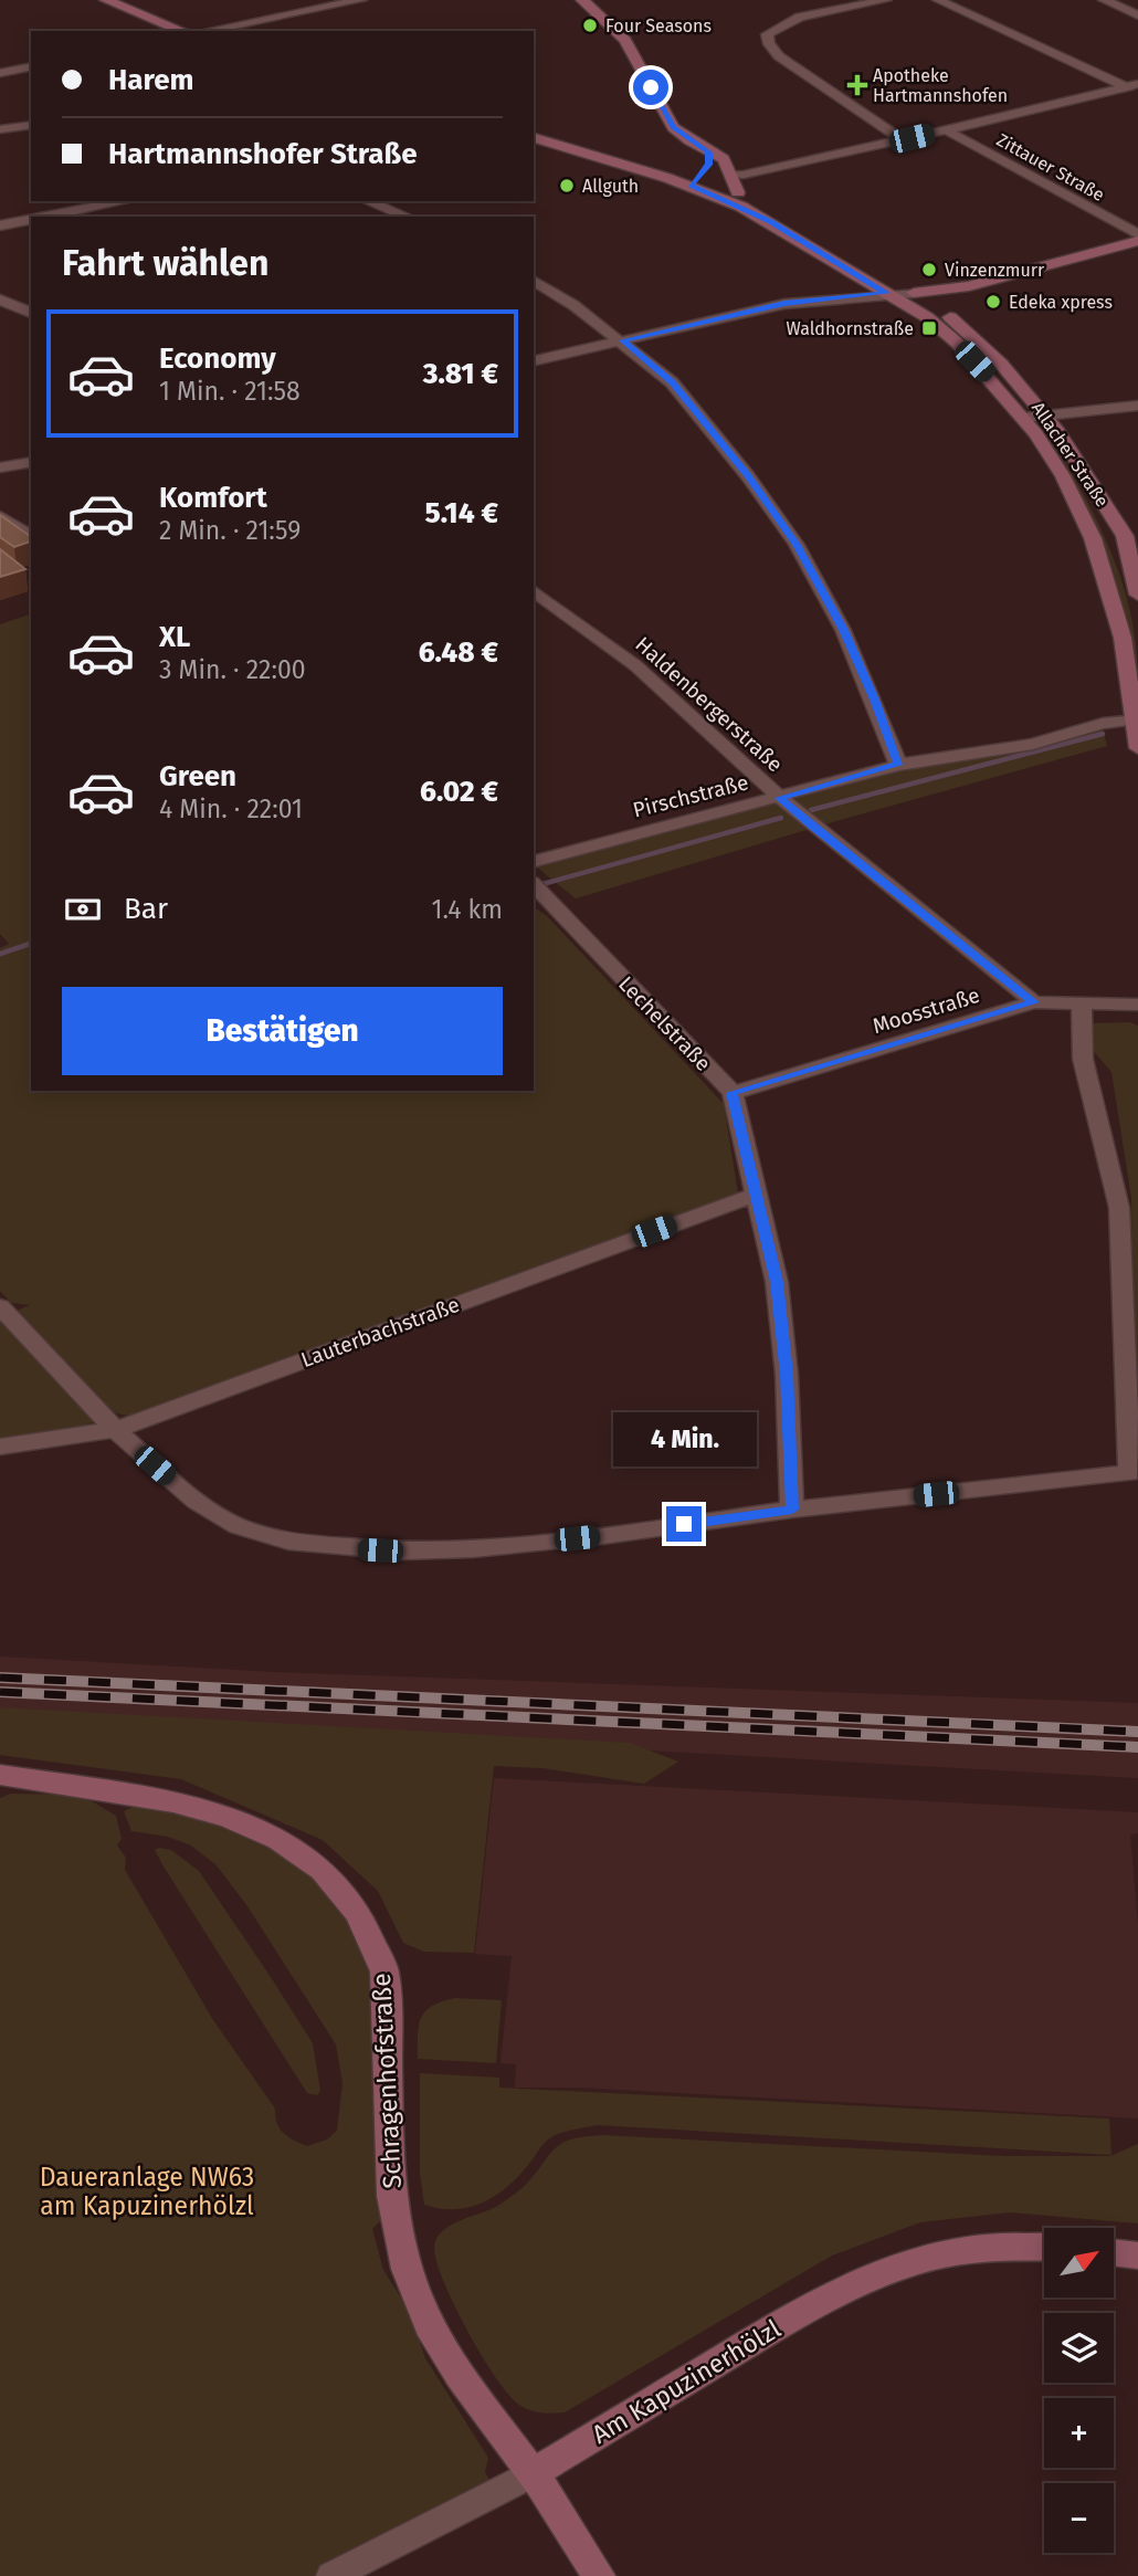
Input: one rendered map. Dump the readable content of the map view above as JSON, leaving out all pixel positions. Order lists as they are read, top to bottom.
{
  "streets": {
    "main road": ["Allacher Straße", "Schragenhofstraße", "Am Kapuzinerhölzl"],
    "street": [
      "Zittauer Straße",
      "Haldenbergerstraße",
      "Pirschstraße",
      "Moosstraße",
      "Lechelstraße",
      "Lauterbachstraße"
    ]
  },
  "crossings": [
    ["Allacher Straße", "Pirschstraße"],
    ["Haldenbergerstraße", "Pirschstraße"],
    ["Haldenbergerstraße", "Moosstraße"],
    ["Moosstraße", "Lechelstraße"],
    ["Schragenhofstraße", "Am Kapuzinerhölzl"]
  ],
  "parks": ["Daueranlage NW63 am Kapuzinerhölzl"],
  "places": {
    "other": [
      "Four Seasons",
      "Allguth",
      "Vinzenzmurr",
      "Edeka xpress"
    ],
    "health": ["Apotheke Hartmannshofen"],
    "transit": ["Waldhornstraße"]
  },
  "north": "top right",
  "page": {
    "banner": ["Harem", "Hartmannshofer Straße"],
    "heading": "Fahrt wählen",
    "list": [
      {
        "name": "Economy",
        "note": "1 Min. · 21:58",
        "value": "3.81 €"
      },
      {
        "name": "Komfort",
        "note": "2 Min. · 21:59",
        "value": "5.14 €"
      },
      {
        "name": "XL",
        "note": "3 Min. · 22:00",
        "value": "6.48 €"
      },
      {
        "name": "Green",
        "note": "4 Min. · 22:01",
        "value": "6.02 €"
      }
    ],
    "pay": ["Bar", "1.4 km"],
    "buttons": "Bestätigen",
    "bubble": "4 Min.",
    "map_buttons": ["+", "−"]
  }
}
